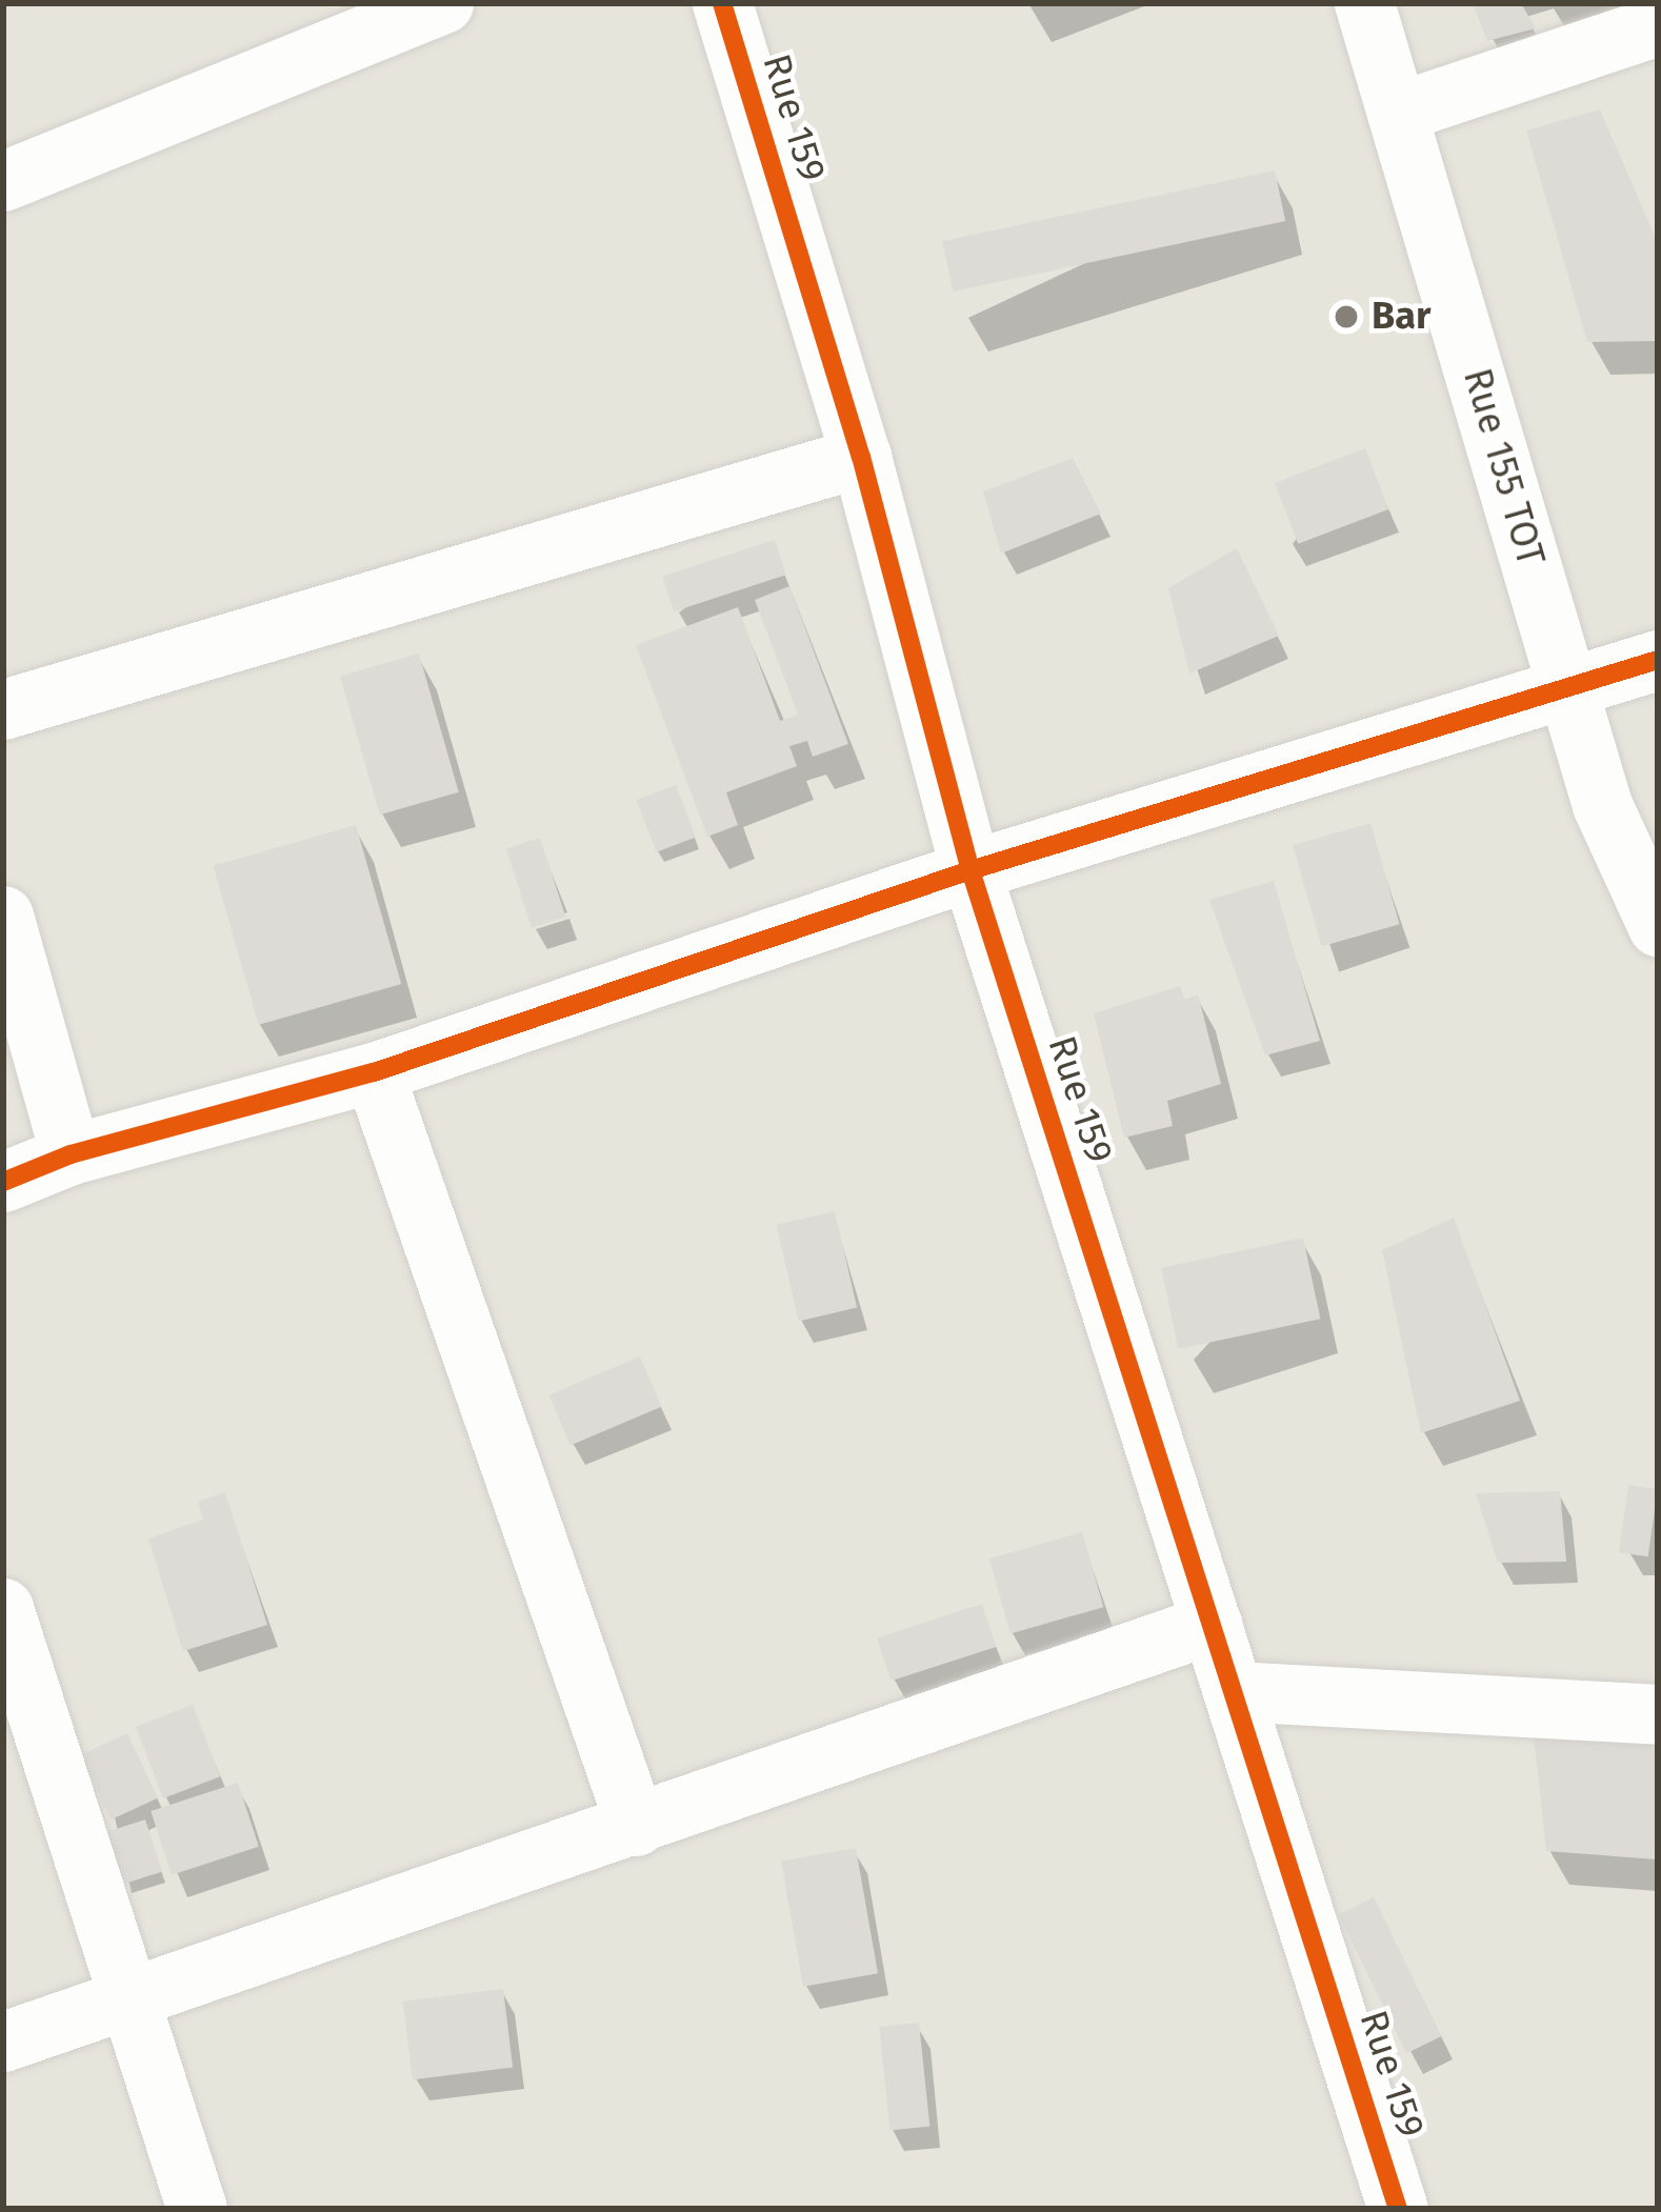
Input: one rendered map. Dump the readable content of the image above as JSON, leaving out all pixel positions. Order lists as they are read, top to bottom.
{
  "streets": {
    "street": ["Rue 159", "Rue 155 TOT"]
  },
  "places": ["Bar"]
}
